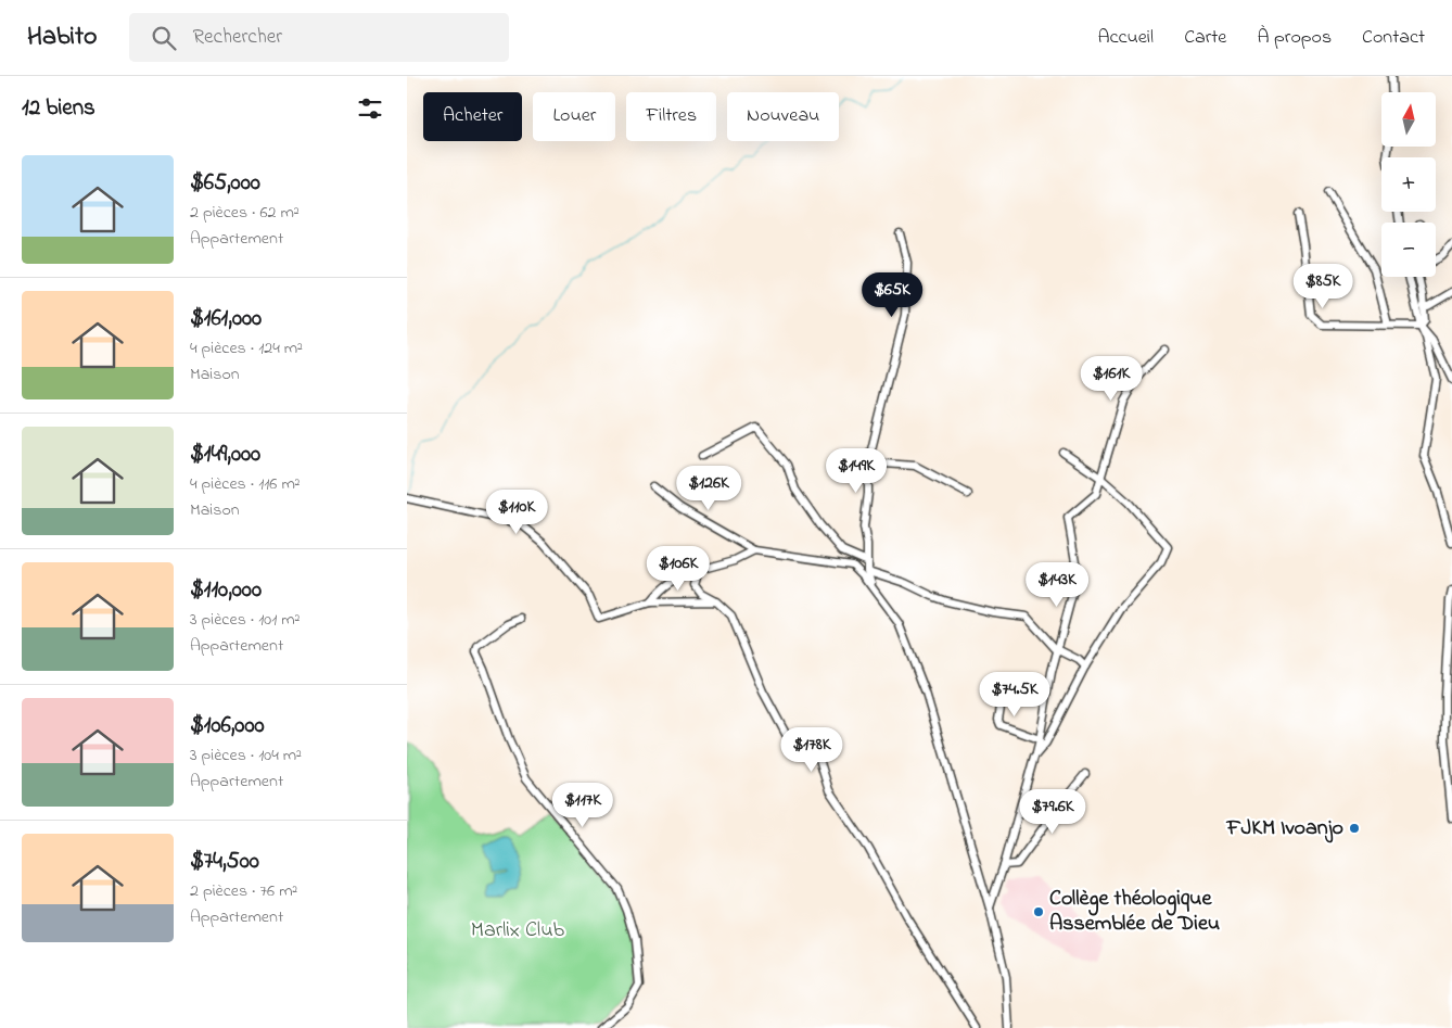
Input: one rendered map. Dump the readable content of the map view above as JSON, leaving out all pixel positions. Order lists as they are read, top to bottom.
{
  "parks": ["Marlix Club"],
  "places": ["FJKM Ivoanjo", "Collège théologique Assemblée de Dieu"],
  "north": "top",
  "page": {
    "header": "Habito",
    "search": "Rechercher",
    "nav": [
      "Accueil",
      "Carte",
      "À propos",
      "Contact"
    ],
    "heading": "12 biens",
    "map_buttons": ["+", "−"],
    "chip": [
      "Acheter",
      "Louer",
      "Filtres",
      "Nouveau"
    ],
    "list": [
      {
        "name": "$65,000",
        "note": "2 pièces · 62 m² · Appartement"
      },
      {
        "name": "$161,000",
        "note": "4 pièces · 124 m² · Maison"
      },
      {
        "name": "$149,000",
        "note": "4 pièces · 116 m² · Maison"
      },
      {
        "name": "$110,000",
        "note": "3 pièces · 101 m² · Appartement"
      },
      {
        "name": "$106,000",
        "note": "3 pièces · 104 m² · Appartement"
      },
      {
        "name": "$74,500",
        "note": "2 pièces · 76 m² · Appartement"
      }
    ],
    "price": [
      "$85K",
      "$65K",
      "$161K",
      "$149K",
      "$126K",
      "$110K",
      "$106K",
      "$143K",
      "$74.5K",
      "$178K",
      "$117K",
      "$79.6K"
    ]
  }
}
